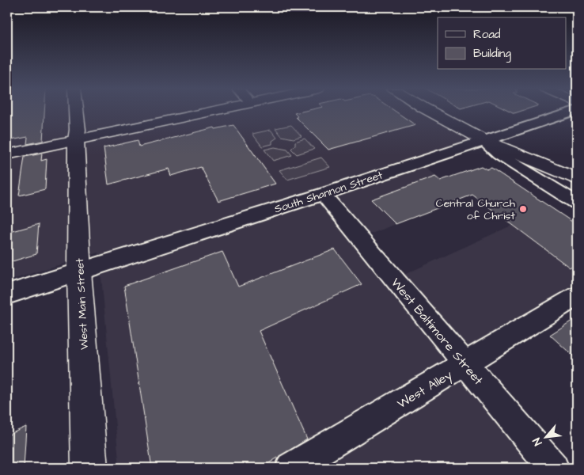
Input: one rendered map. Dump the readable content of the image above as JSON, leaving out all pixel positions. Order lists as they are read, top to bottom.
{
  "streets": {
    "main road": ["West Main Street"],
    "street": ["South Shannon Street", "West Baltimore Street", "West Alley"]
  },
  "crossings": [
    ["South Shannon Street", "West Main Street"],
    ["South Shannon Street", "West Baltimore Street"],
    ["West Baltimore Street", "West Alley"]
  ],
  "places": ["Central Church of Christ"],
  "legend": ["Road", "Building"],
  "north": "bottom left"
}
